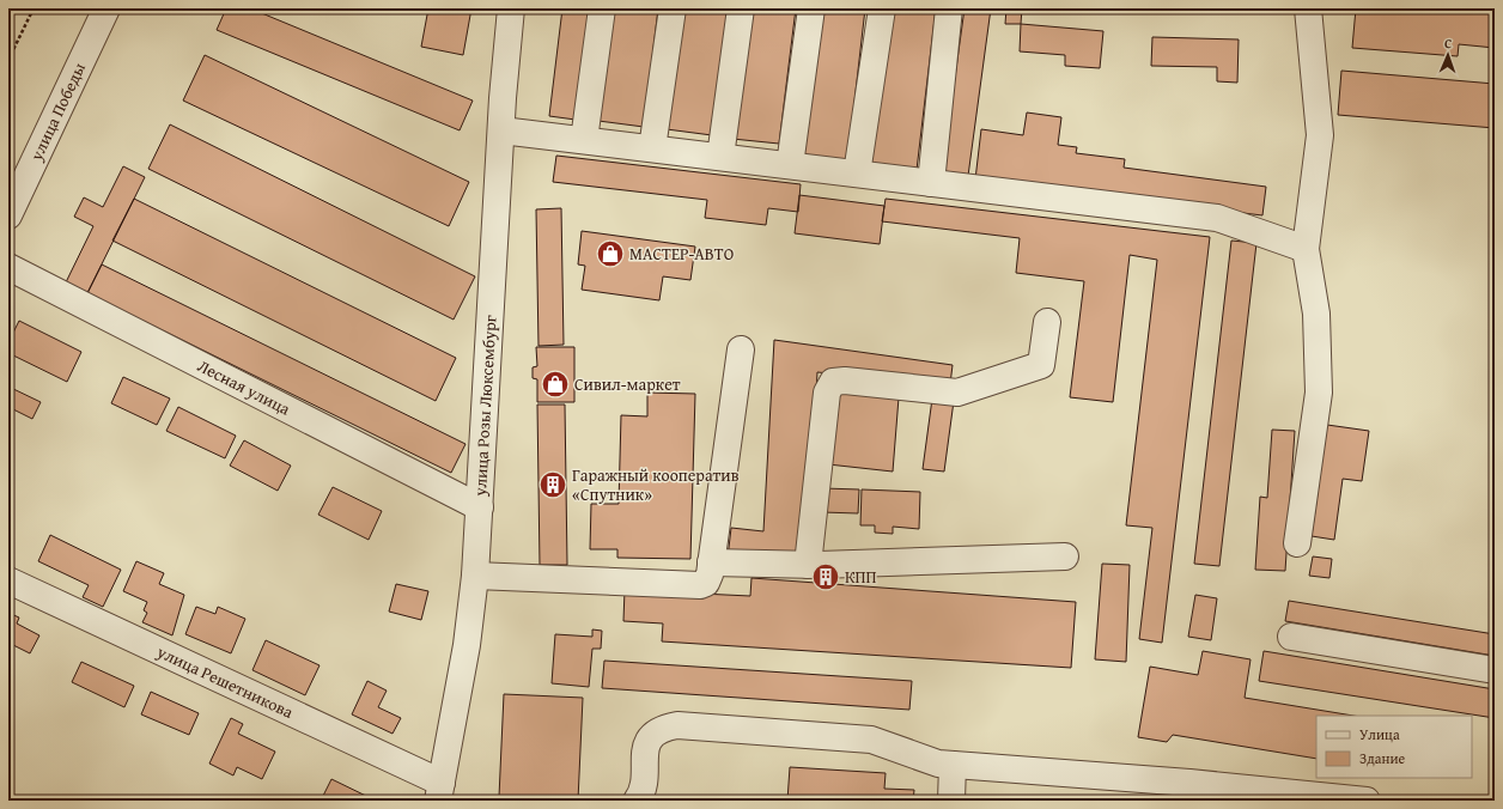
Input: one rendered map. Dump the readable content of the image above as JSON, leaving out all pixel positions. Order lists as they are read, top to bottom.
{
  "streets": {
    "street": [
      "улица Победы",
      "Лесная улица",
      "улица Розы Люксембург",
      "улица Решетникова"
    ]
  },
  "crossings": [
    ["Лесная улица", "улица Розы Люксембург"],
    ["улица Розы Люксембург", "улица Решетникова"]
  ],
  "places": {
    "shop": ["МАСТЕР-АВТО", "Сивил-маркет"],
    "building": ["Гаражный кооператив «Спутник»", "КПП"]
  },
  "legend": ["Улица", "Здание"],
  "north": "top"
}
